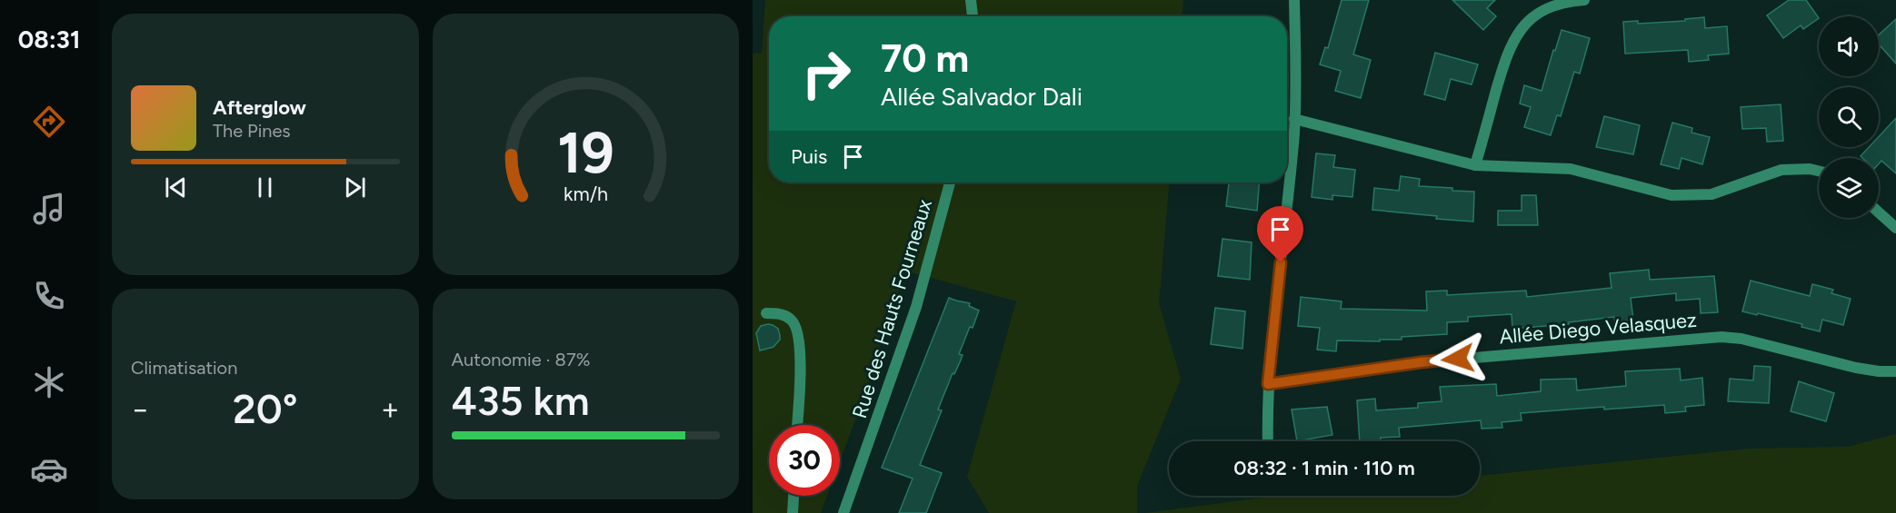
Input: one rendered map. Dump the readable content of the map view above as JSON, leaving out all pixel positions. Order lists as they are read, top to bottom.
{
  "streets": {
    "street": ["Rue des Hauts Fourneaux", "Allée Diego Velasquez"]
  },
  "page": {
    "tabs": "08:31",
    "turn": ["70 m", "Allée Salvador Dali"],
    "song": ["Afterglow", "The Pines"],
    "then": "Puis",
    "tile": [
      "Climatisation",
      ["Autonomie · 87%", "435 km"]
    ],
    "heat": ["−", "20°", "+"],
    "limit": "30",
    "trip": "08:32 · 1 min · 110 m",
    "gauge": ["19", "km/h"]
  }
}
